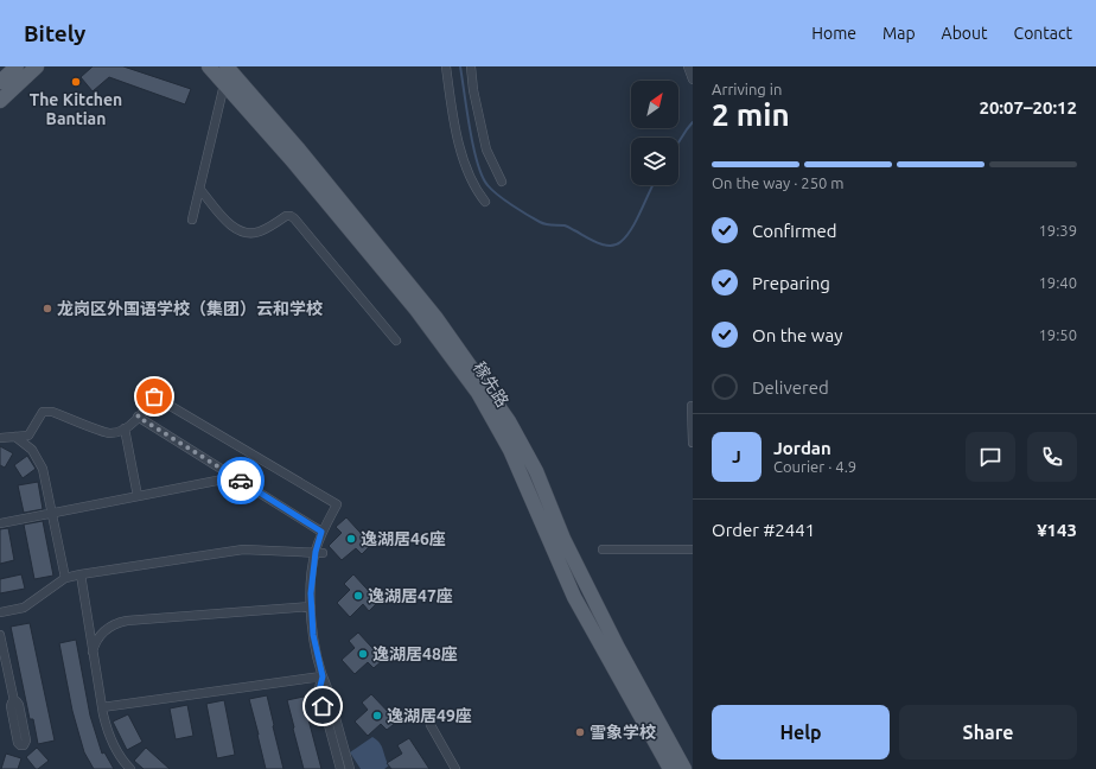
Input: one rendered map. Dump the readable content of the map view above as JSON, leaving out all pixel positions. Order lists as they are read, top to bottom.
{
  "streets": {
    "main road": ["稼先路"]
  },
  "places": [
    "The Kitchen Bantian",
    "龙岗区外国语学校（集团）云和学校",
    "逸湖居46座",
    "逸湖居47座",
    "逸湖居48座",
    "逸湖居49座",
    "雪象学校"
  ],
  "north": "top right",
  "page": {
    "header": "Bitely",
    "nav": [
      "Home",
      "Map",
      "About",
      "Contact"
    ],
    "heading": ["2 min", "Arriving in", "20:07–20:12"],
    "panel": [
      "Jordan",
      "Courier · 4.9",
      "Order #2441",
      "¥143"
    ],
    "bar": "On the way · 250 m",
    "list": [
      ["Confirmed", "19:39"],
      ["Preparing", "19:40"],
      ["On the way", "19:50"],
      "Delivered"
    ],
    "round": "J",
    "buttons": ["Help", "Share"]
  }
}
